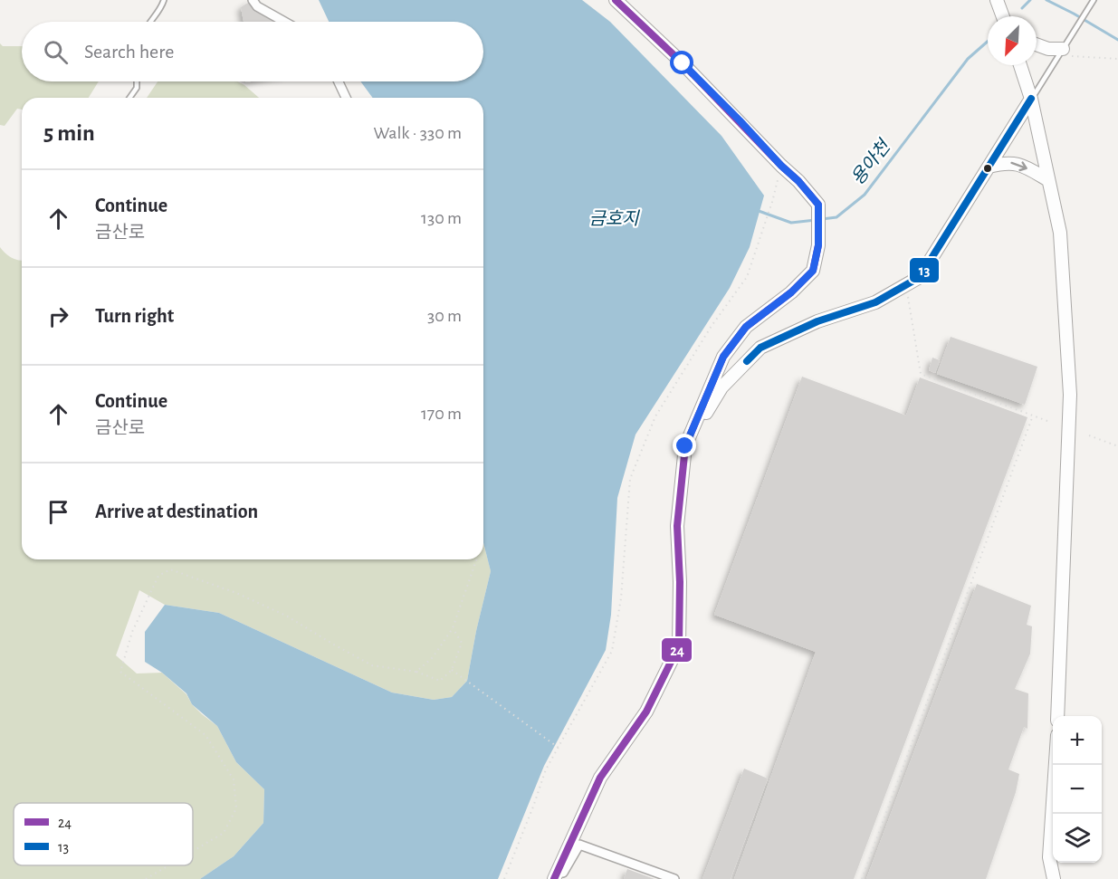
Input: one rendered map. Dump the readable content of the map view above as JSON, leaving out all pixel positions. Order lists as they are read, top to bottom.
{
  "water": ["용아천", "금호지"],
  "lines": ["transit line 24", "transit line 13"],
  "legend": ["24", "13"],
  "north": "bottom left",
  "page": {
    "search": "Search here",
    "heading": ["5 min", "Walk · 330 m"],
    "list": [
      ["Continue", "금산로", "130 m"],
      ["Turn right", "30 m"],
      ["Continue", "금산로", "170 m"],
      "Arrive at destination"
    ],
    "map_buttons": ["+", "−"]
  }
}
